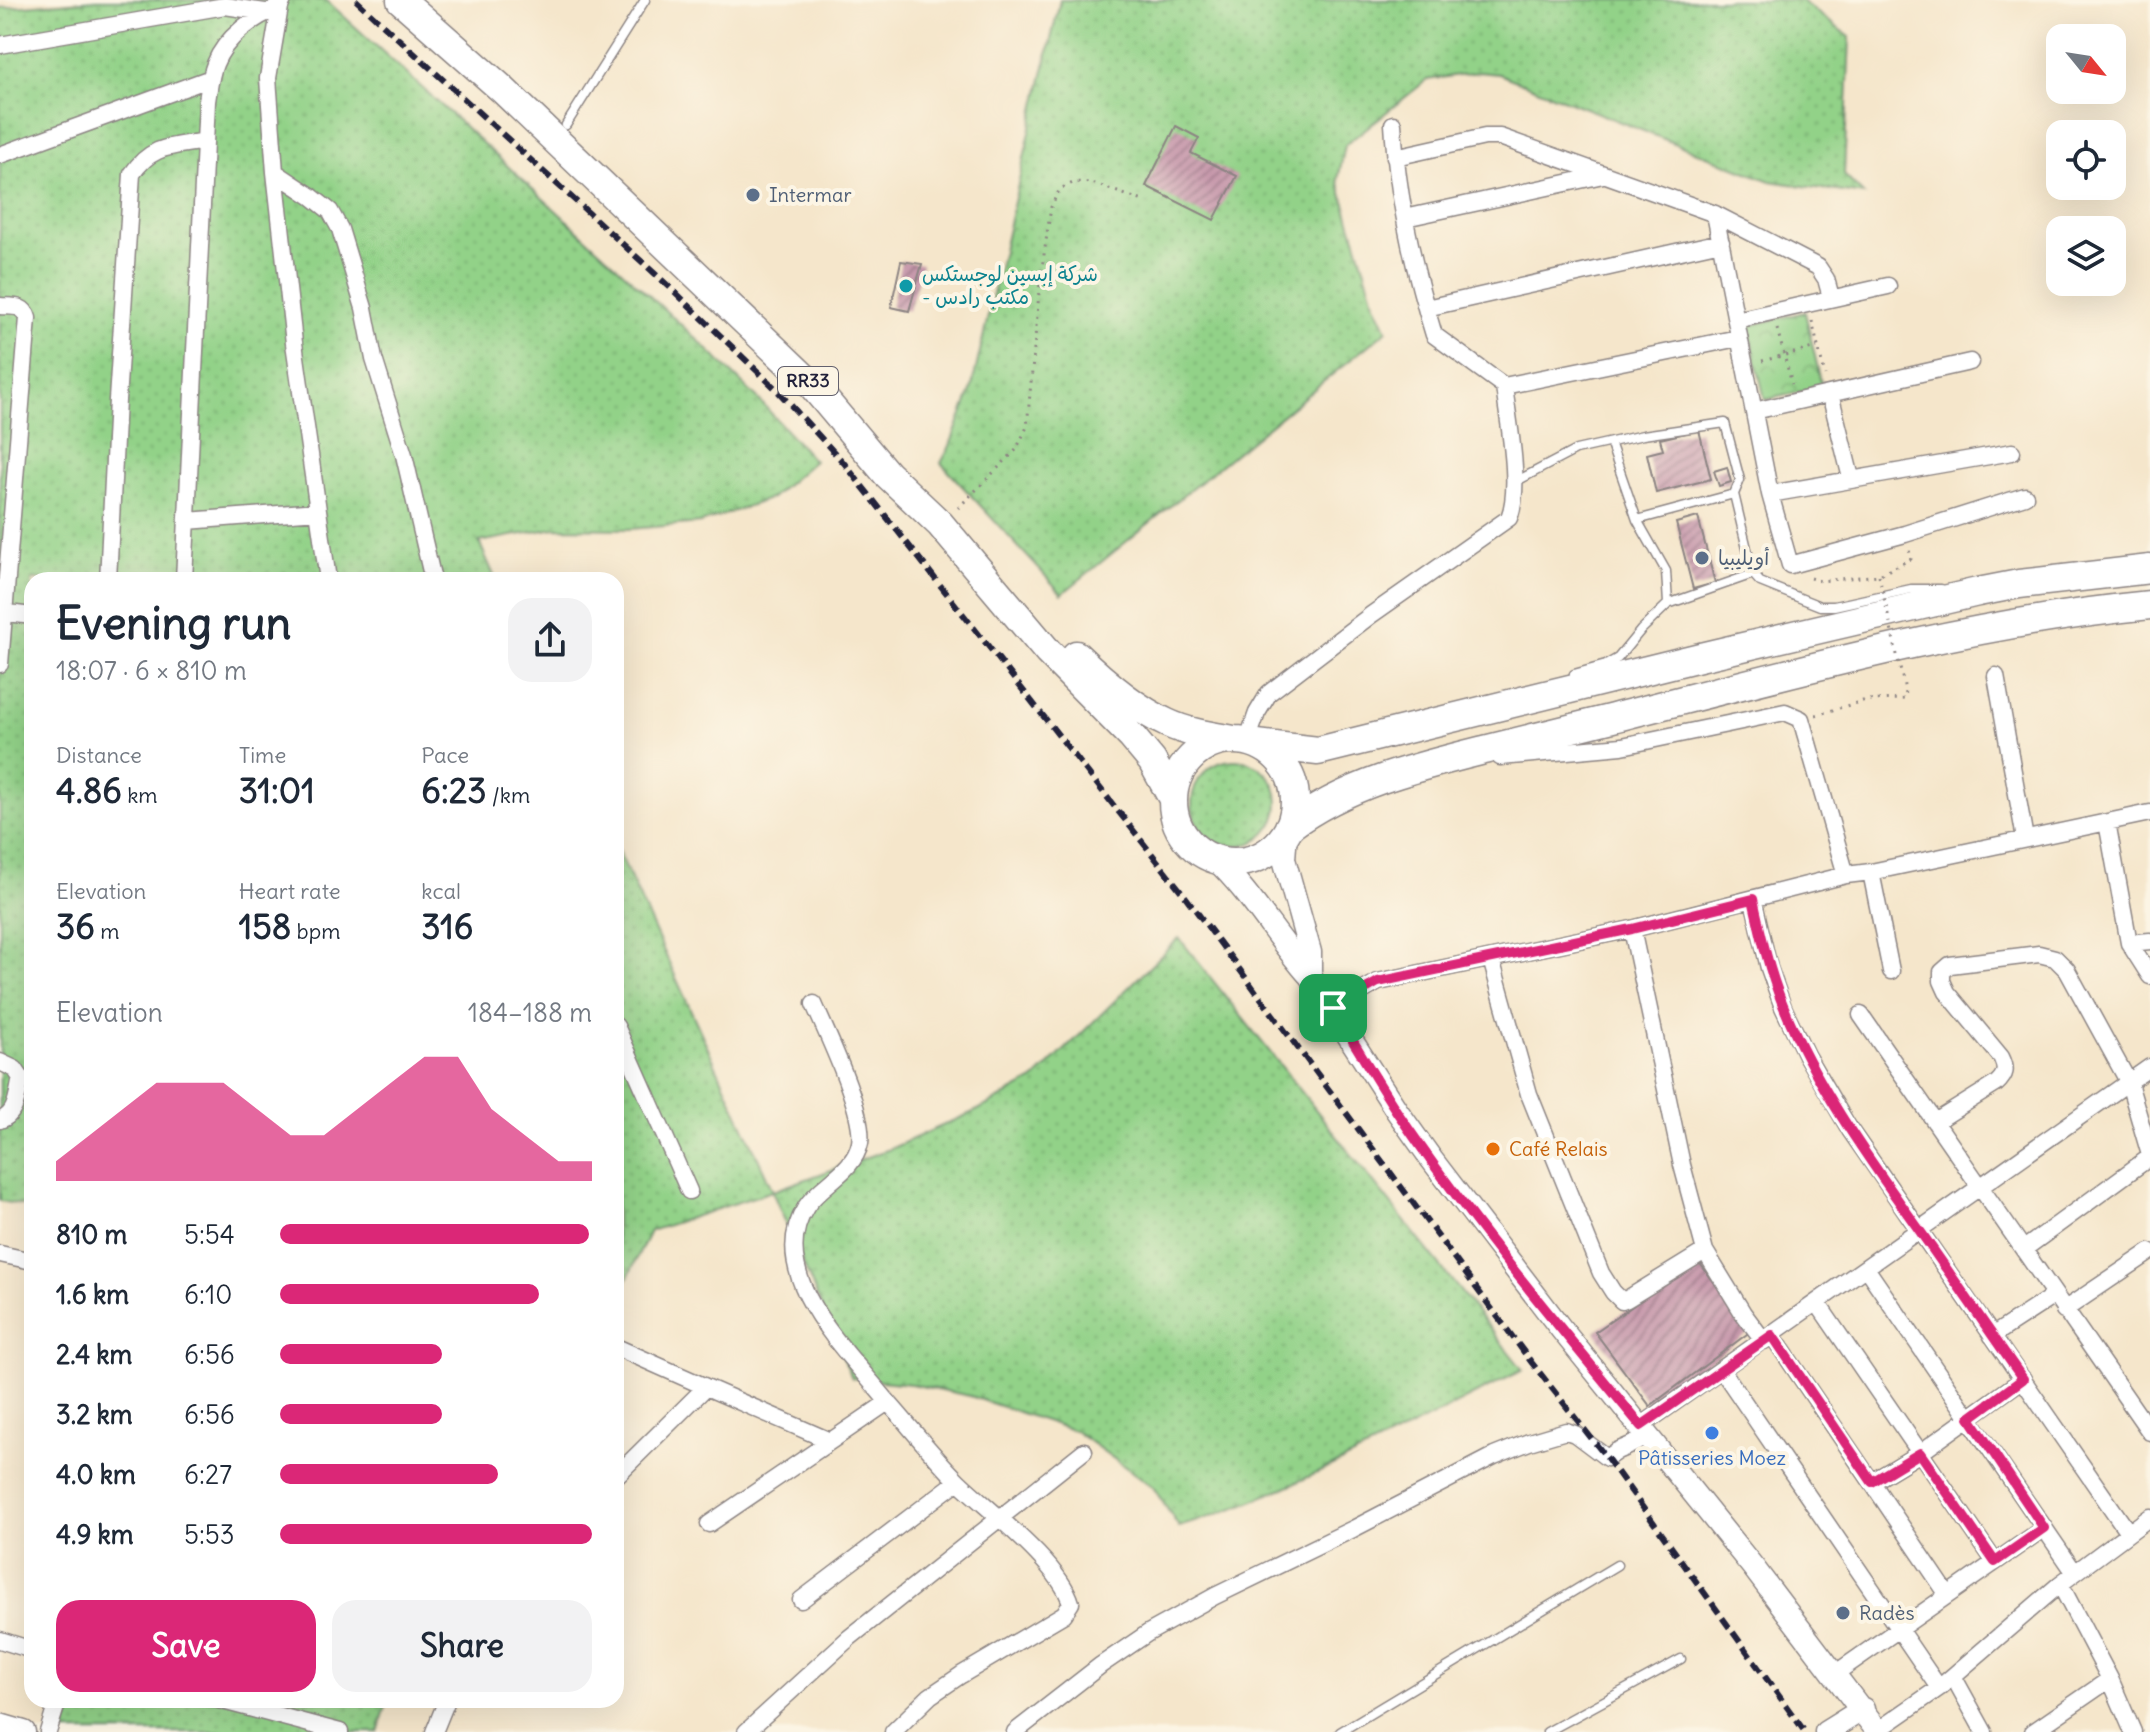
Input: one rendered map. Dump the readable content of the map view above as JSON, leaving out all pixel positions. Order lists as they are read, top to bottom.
{
  "streets": {
    "highway": ["RR33"]
  },
  "places": [
    "Intermar",
    "شركة إبسين لوجستكس - مكتب رادس",
    "أويليبيا",
    "Café Relais",
    "Pâtisseries Moez",
    "Radès"
  ],
  "north": "bottom right",
  "page": {
    "heading": ["Evening run", "18:07 · 6 × 810 m"],
    "stats": [
      ["Distance", "4.86 km"],
      ["Time", "31:01"],
      ["Pace", "6:23 /km"],
      ["Elevation", "36 m"],
      ["Heart rate", "158 bpm"],
      ["kcal", "316"]
    ],
    "chart": ["Elevation", "184–188 m"],
    "list": [
      {
        "name": "810 m",
        "note": "5:54"
      },
      {
        "name": "1.6 km",
        "note": "6:10"
      },
      {
        "name": "2.4 km",
        "note": "6:56"
      },
      {
        "name": "3.2 km",
        "note": "6:56"
      },
      {
        "name": "4.0 km",
        "note": "6:27"
      },
      {
        "name": "4.9 km",
        "note": "5:53"
      }
    ],
    "buttons": ["Save", "Share"]
  }
}
